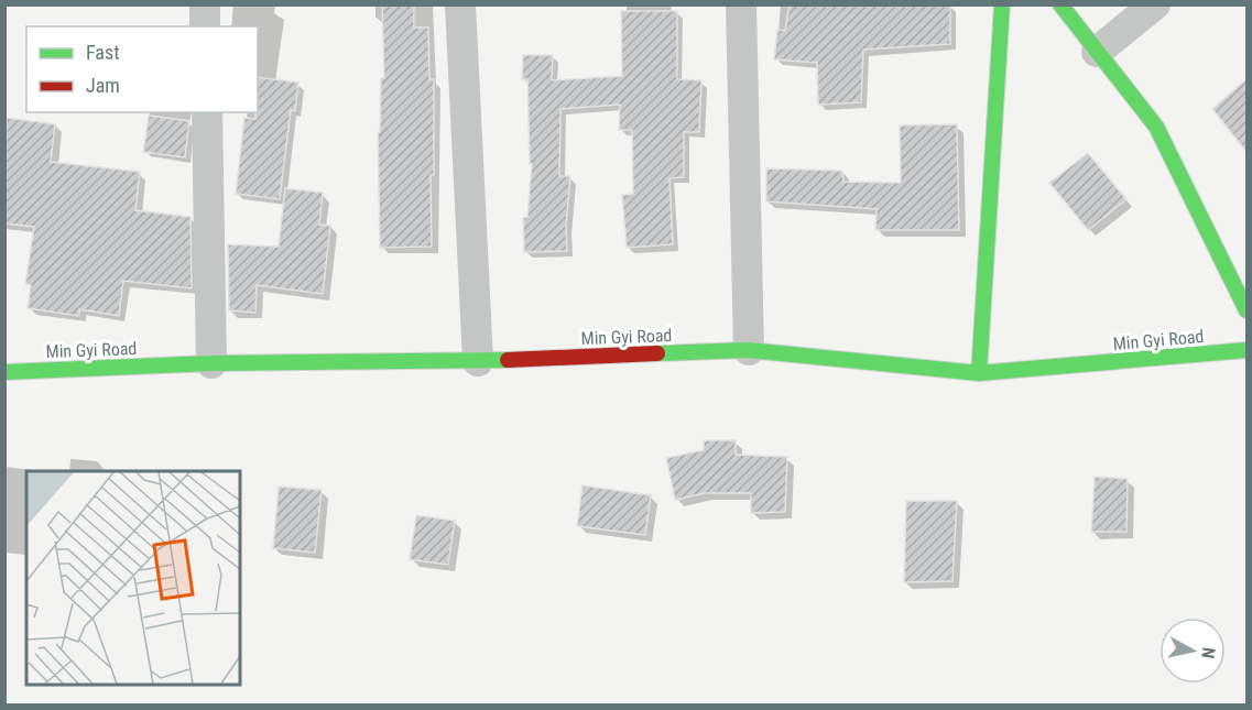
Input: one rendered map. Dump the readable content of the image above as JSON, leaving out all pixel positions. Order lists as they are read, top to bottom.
{
  "streets": {
    "main road": ["Min Gyi Road"]
  },
  "legend": ["Fast", "Jam"],
  "north": "right"
}
